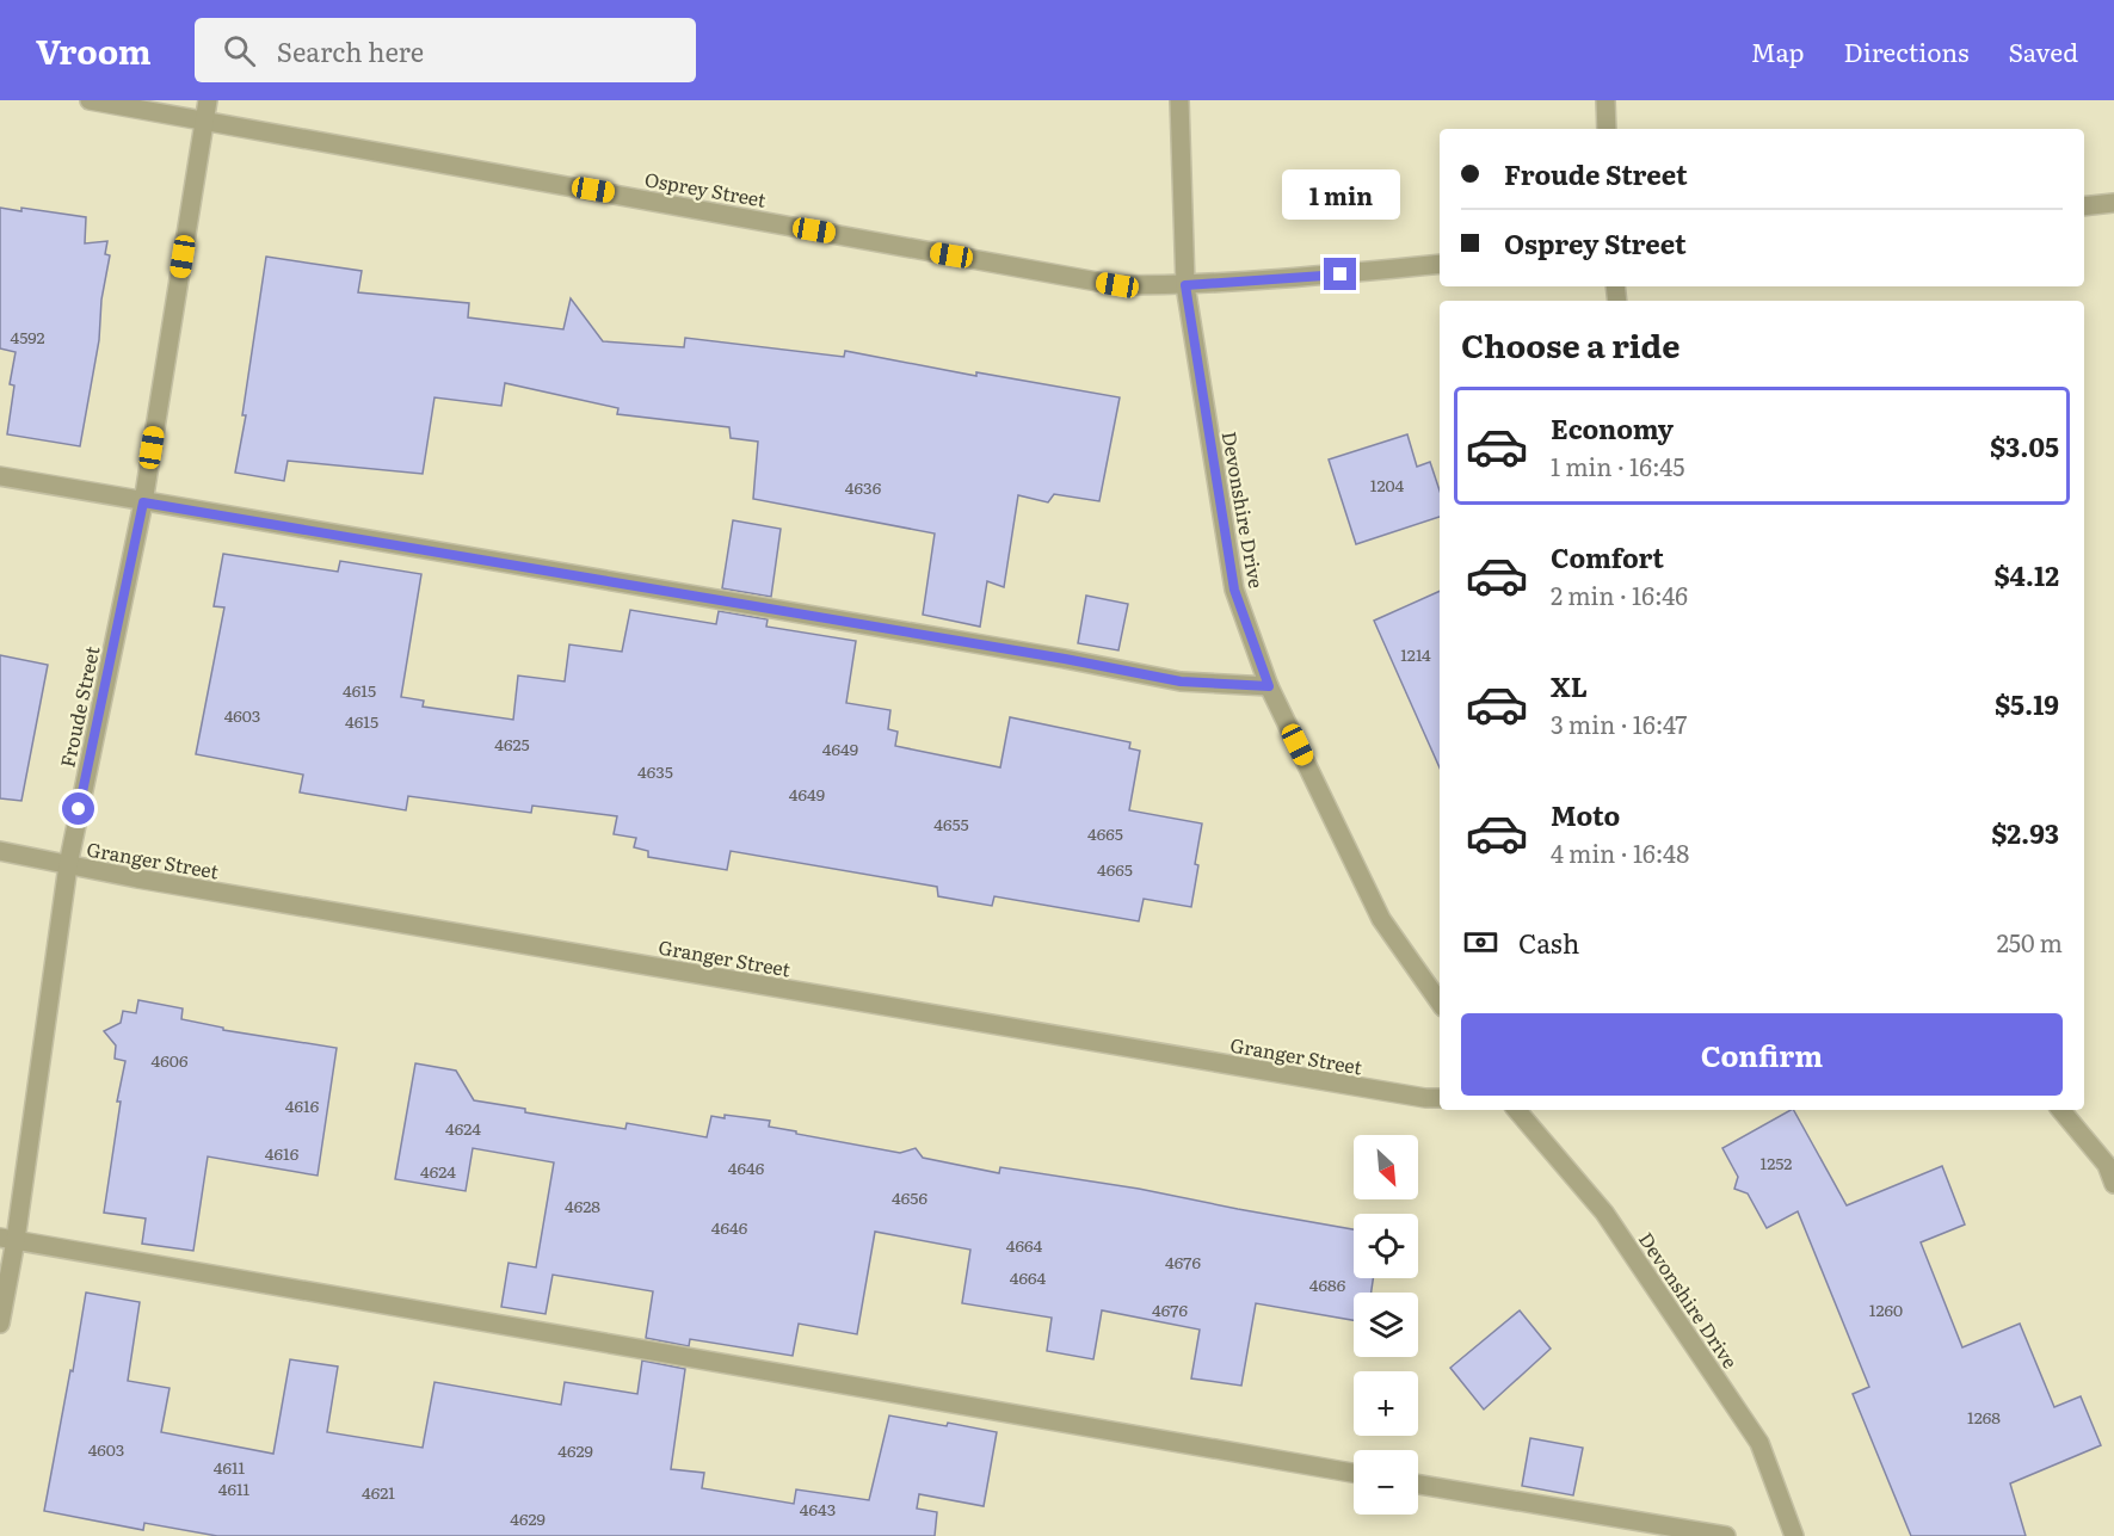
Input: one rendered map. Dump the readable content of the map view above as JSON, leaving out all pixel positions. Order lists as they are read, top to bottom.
{
  "streets": {
    "street": [
      "Osprey Street",
      "Devonshire Drive",
      "Froude Street",
      "Granger Street"
    ]
  },
  "crossings": [
    ["Osprey Street", "Devonshire Drive"],
    ["Osprey Street", "Froude Street"],
    ["Froude Street", "Granger Street"]
  ],
  "house_numbers": [
    "4592",
    "1204",
    "4636",
    "1214",
    "4615",
    "4603",
    "4615",
    "4625",
    "4649",
    "4635",
    "4649",
    "4655",
    "4665",
    "4665",
    "4606",
    "4616",
    "4624",
    "4616",
    "1252",
    "4646",
    "4624",
    "4656",
    "4628",
    "4646",
    "4664",
    "4676",
    "4664",
    "4686",
    "4676",
    "1260",
    "1268",
    "4603",
    "4629",
    "4611",
    "4611",
    "4621",
    "4643",
    "4629"
  ],
  "north": "bottom right",
  "page": {
    "header": "Vroom",
    "search": "Search here",
    "nav": ["Map", "Directions", "Saved"],
    "banner": ["Froude Street", "Osprey Street"],
    "bubble": "1 min",
    "heading": "Choose a ride",
    "list": [
      {
        "name": "Economy",
        "note": "1 min · 16:45",
        "value": "$3.05"
      },
      {
        "name": "Comfort",
        "note": "2 min · 16:46",
        "value": "$4.12"
      },
      {
        "name": "XL",
        "note": "3 min · 16:47",
        "value": "$5.19"
      },
      {
        "name": "Moto",
        "note": "4 min · 16:48",
        "value": "$2.93"
      }
    ],
    "pay": ["Cash", "250 m"],
    "buttons": "Confirm",
    "map_buttons": ["+", "−"]
  }
}
